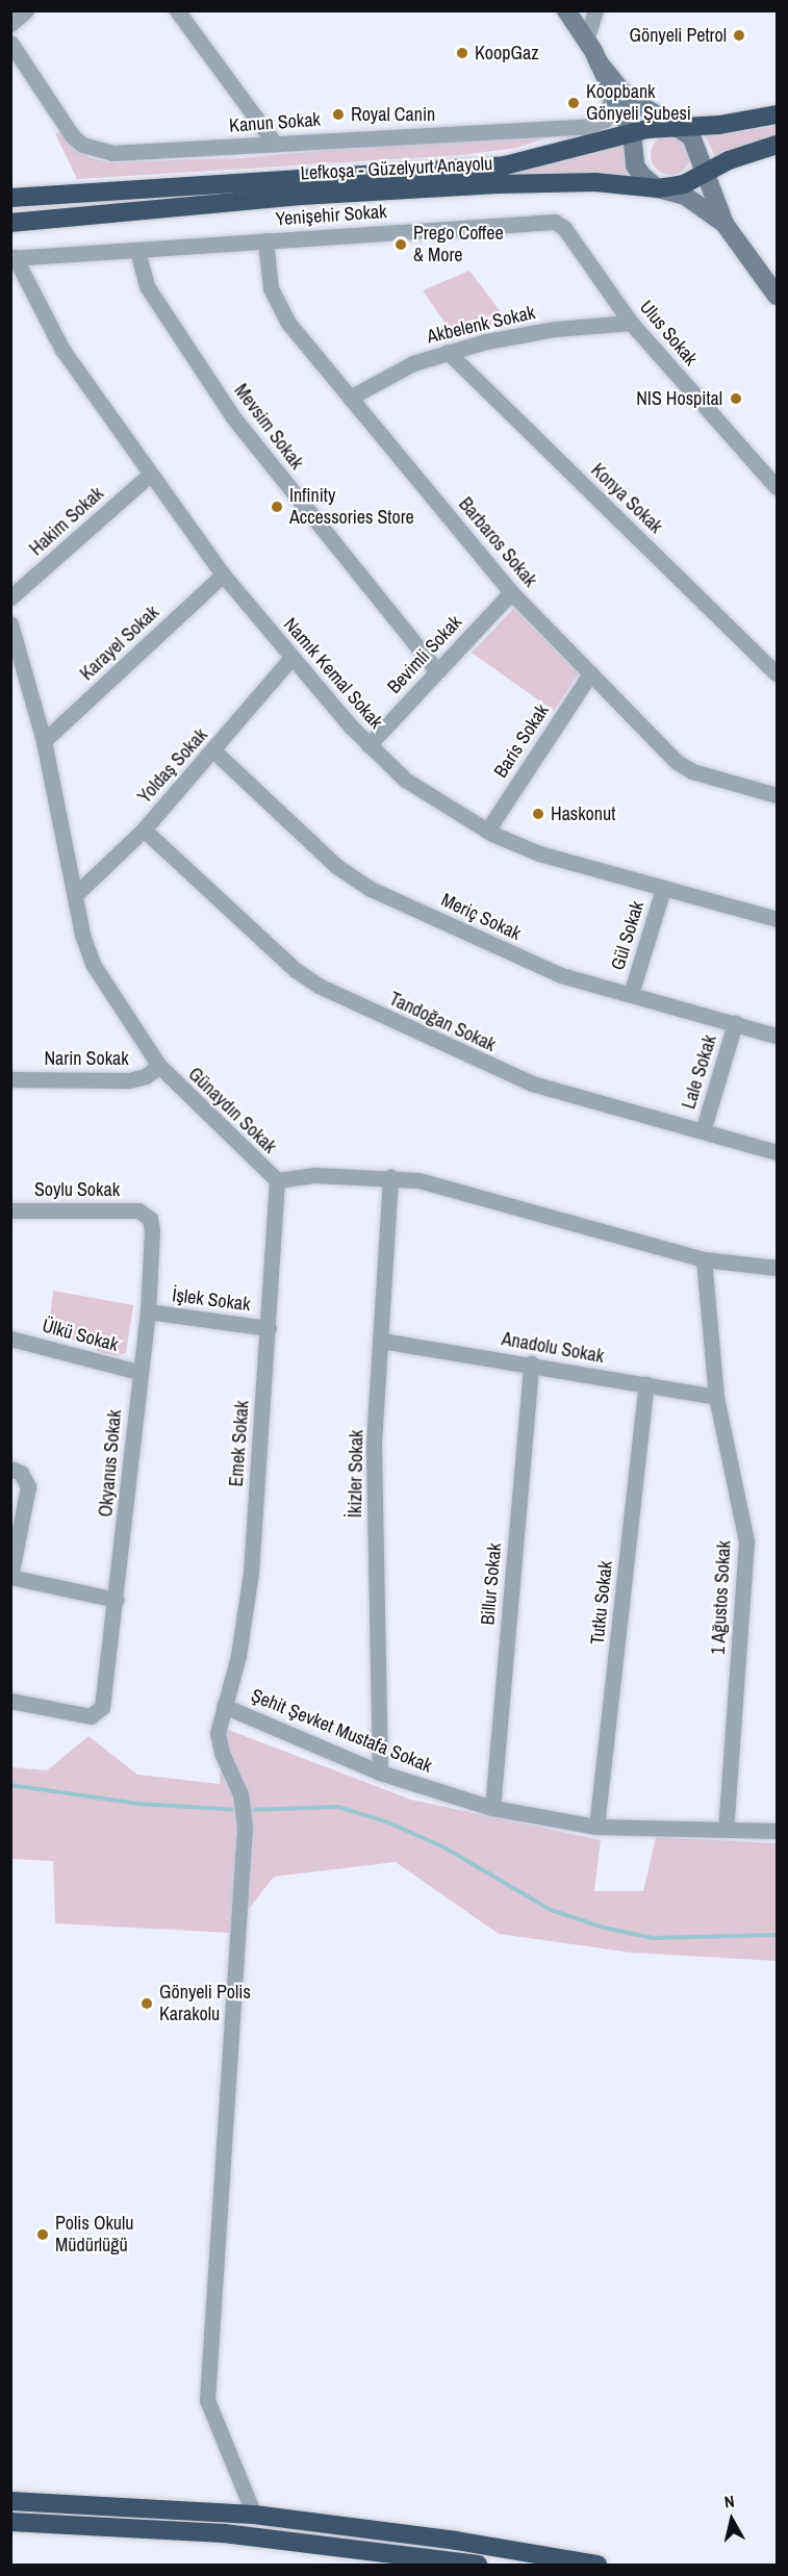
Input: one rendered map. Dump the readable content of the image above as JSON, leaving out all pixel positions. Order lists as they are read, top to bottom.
{
  "streets": {
    "highway": ["Lefkoşa - Güzelyurt Anayolu"],
    "street": [
      "Kanun Sokak",
      "Yenişehir Sokak",
      "Akbelenk Sokak",
      "Ulus Sokak",
      "Mevsim Sokak",
      "Konya Sokak",
      "Hakim Sokak",
      "Barbaros Sokak",
      "Karayel Sokak",
      "Bevimli Sokak",
      "Namık Kemal Sokak",
      "Baris Sokak",
      "Yoldaş Sokak",
      "Meriç Sokak",
      "Gül Sokak",
      "Tandoğan Sokak",
      "Narin Sokak",
      "Lale Sokak",
      "Günaydın Sokak",
      "Soylu Sokak",
      "İşlek Sokak",
      "Ülkü Sokak",
      "Anadolu Sokak",
      "Emek Sokak",
      "Okyanus Sokak",
      "İkizler Sokak",
      "Billur Sokak",
      "1 Ağustos Sokak",
      "Tutku Sokak",
      "Şehit Şevket Mustafa Sokak"
    ]
  },
  "crossings": [
    ["Yenişehir Sokak", "Ulus Sokak"],
    ["Yenişehir Sokak", "Mevsim Sokak"],
    ["Yenişehir Sokak", "Barbaros Sokak"],
    ["Yenişehir Sokak", "Namık Kemal Sokak"],
    ["Akbelenk Sokak", "Ulus Sokak"],
    ["Akbelenk Sokak", "Konya Sokak"],
    ["Akbelenk Sokak", "Barbaros Sokak"],
    ["Mevsim Sokak", "Bevimli Sokak"],
    ["Hakim Sokak", "Namık Kemal Sokak"],
    ["Barbaros Sokak", "Bevimli Sokak"],
    ["Barbaros Sokak", "Baris Sokak"],
    ["Karayel Sokak", "Namık Kemal Sokak"],
    ["Karayel Sokak", "Günaydın Sokak"],
    ["Bevimli Sokak", "Namık Kemal Sokak"],
    ["Namık Kemal Sokak", "Baris Sokak"],
    ["Namık Kemal Sokak", "Yoldaş Sokak"],
    ["Namık Kemal Sokak", "Gül Sokak"],
    ["Yoldaş Sokak", "Meriç Sokak"],
    ["Yoldaş Sokak", "Tandoğan Sokak"],
    ["Yoldaş Sokak", "Günaydın Sokak"],
    ["Meriç Sokak", "Gül Sokak"],
    ["Meriç Sokak", "Lale Sokak"],
    ["Tandoğan Sokak", "Lale Sokak"],
    ["Narin Sokak", "Günaydın Sokak"],
    ["Günaydın Sokak", "Emek Sokak"],
    ["Günaydın Sokak", "İkizler Sokak"],
    ["Günaydın Sokak", "1 Ağustos Sokak"],
    ["Soylu Sokak", "Okyanus Sokak"],
    ["İşlek Sokak", "Emek Sokak"],
    ["İşlek Sokak", "Okyanus Sokak"],
    ["Ülkü Sokak", "Okyanus Sokak"],
    ["Anadolu Sokak", "İkizler Sokak"],
    ["Anadolu Sokak", "Billur Sokak"],
    ["Anadolu Sokak", "1 Ağustos Sokak"],
    ["Anadolu Sokak", "Tutku Sokak"],
    ["Emek Sokak", "Şehit Şevket Mustafa Sokak"],
    ["İkizler Sokak", "Şehit Şevket Mustafa Sokak"],
    ["Billur Sokak", "Şehit Şevket Mustafa Sokak"],
    ["1 Ağustos Sokak", "Şehit Şevket Mustafa Sokak"],
    ["Tutku Sokak", "Şehit Şevket Mustafa Sokak"]
  ],
  "places": [
    "Gönyeli Petrol",
    "KoopGaz",
    "Koopbank Gönyeli Şubesi",
    "Royal Canin",
    "Prego Coffee & More",
    "NIS Hospital",
    "Infinity Accessories Store",
    "Haskonut",
    "Gönyeli Polis Karakolu",
    "Polis Okulu Müdürlüğü"
  ],
  "north": "top"
}
